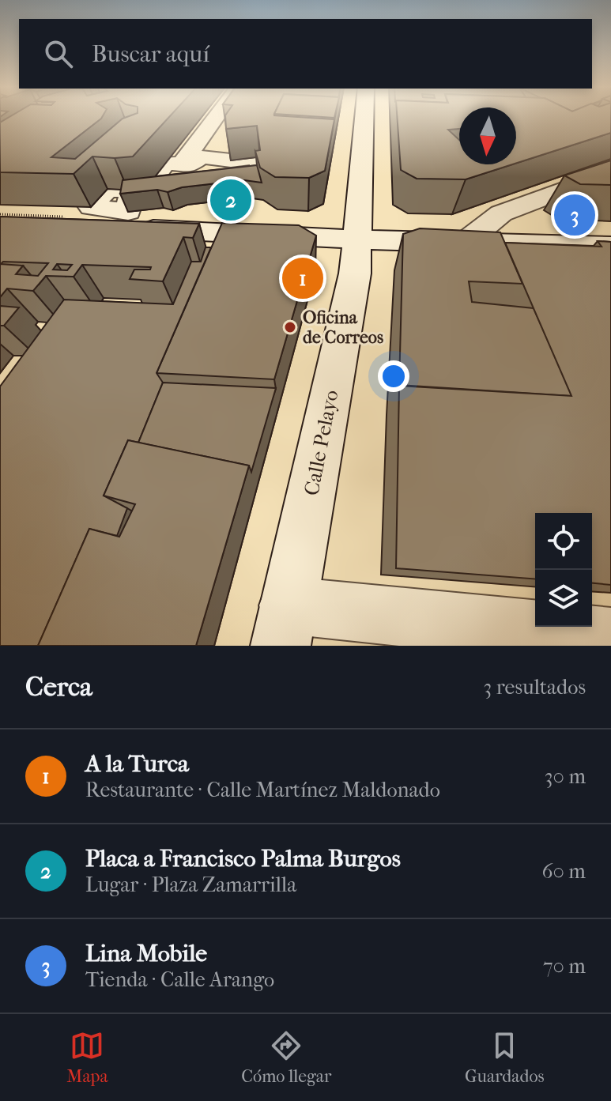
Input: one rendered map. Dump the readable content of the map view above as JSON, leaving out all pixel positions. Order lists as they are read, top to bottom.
{
  "streets": {
    "main road": ["Calle Pelayo"]
  },
  "places": ["Oficina de Correos"],
  "north": "bottom",
  "page": {
    "search": "Buscar aquí",
    "pins": ["2", "3", "1"],
    "heading": ["Cerca", "3 resultados"],
    "list": [
      {
        "mark": "1",
        "name": "A la Turca",
        "note": "Restaurante · Calle Martínez Maldonado",
        "value": "30 m"
      },
      {
        "mark": "2",
        "name": "Placa a Francisco Palma Burgos",
        "note": "Lugar · Plaza Zamarrilla",
        "value": "60 m"
      },
      {
        "mark": "3",
        "name": "Lina Mobile",
        "note": "Tienda · Calle Arango",
        "value": "70 m"
      }
    ],
    "nav": ["Mapa", "Cómo llegar", "Guardados"]
  }
}
